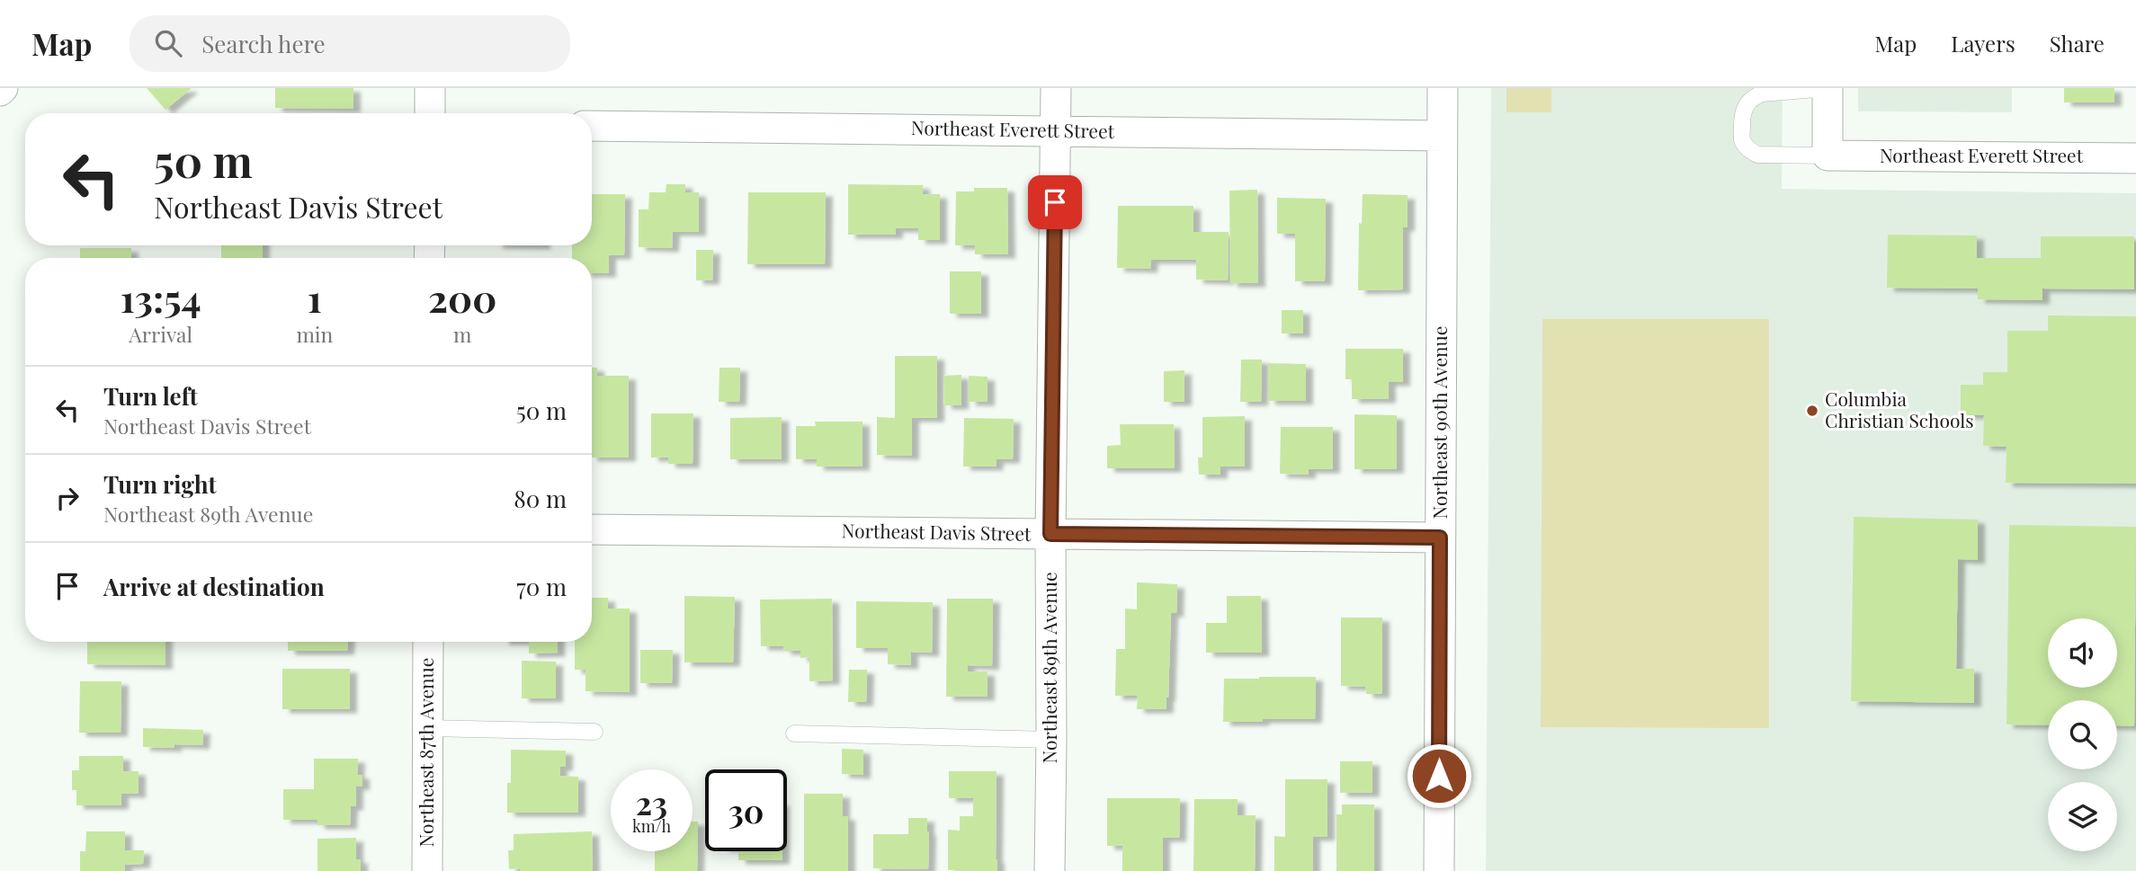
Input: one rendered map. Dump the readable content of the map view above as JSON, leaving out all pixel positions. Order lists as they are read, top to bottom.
{
  "streets": {
    "street": [
      "Northeast Everett Street",
      "Northeast 90th Avenue",
      "Northeast Davis Street",
      "Northeast 89th Avenue",
      "Northeast 87th Avenue"
    ]
  },
  "crossings": [
    ["Northeast Everett Street", "Northeast 90th Avenue"],
    ["Northeast Everett Street", "Northeast 89th Avenue"],
    ["Northeast 90th Avenue", "Northeast Davis Street"],
    ["Northeast Davis Street", "Northeast 89th Avenue"]
  ],
  "places": ["Columbia Christian Schools"],
  "page": {
    "header": "Map",
    "search": "Search here",
    "nav": ["Map", "Layers", "Share"],
    "turn": ["50 m", "Northeast Davis Street"],
    "eta": [
      "13:54",
      "Arrival",
      "1",
      "min",
      "200",
      "m"
    ],
    "list": [
      {
        "name": "Turn left",
        "note": "Northeast Davis Street",
        "value": "50 m"
      },
      {
        "name": "Turn right",
        "note": "Northeast 89th Avenue",
        "value": "80 m"
      },
      {
        "name": "Arrive at destination",
        "value": "70 m"
      }
    ],
    "speed": "23 km/h",
    "limit": "30"
  }
}
